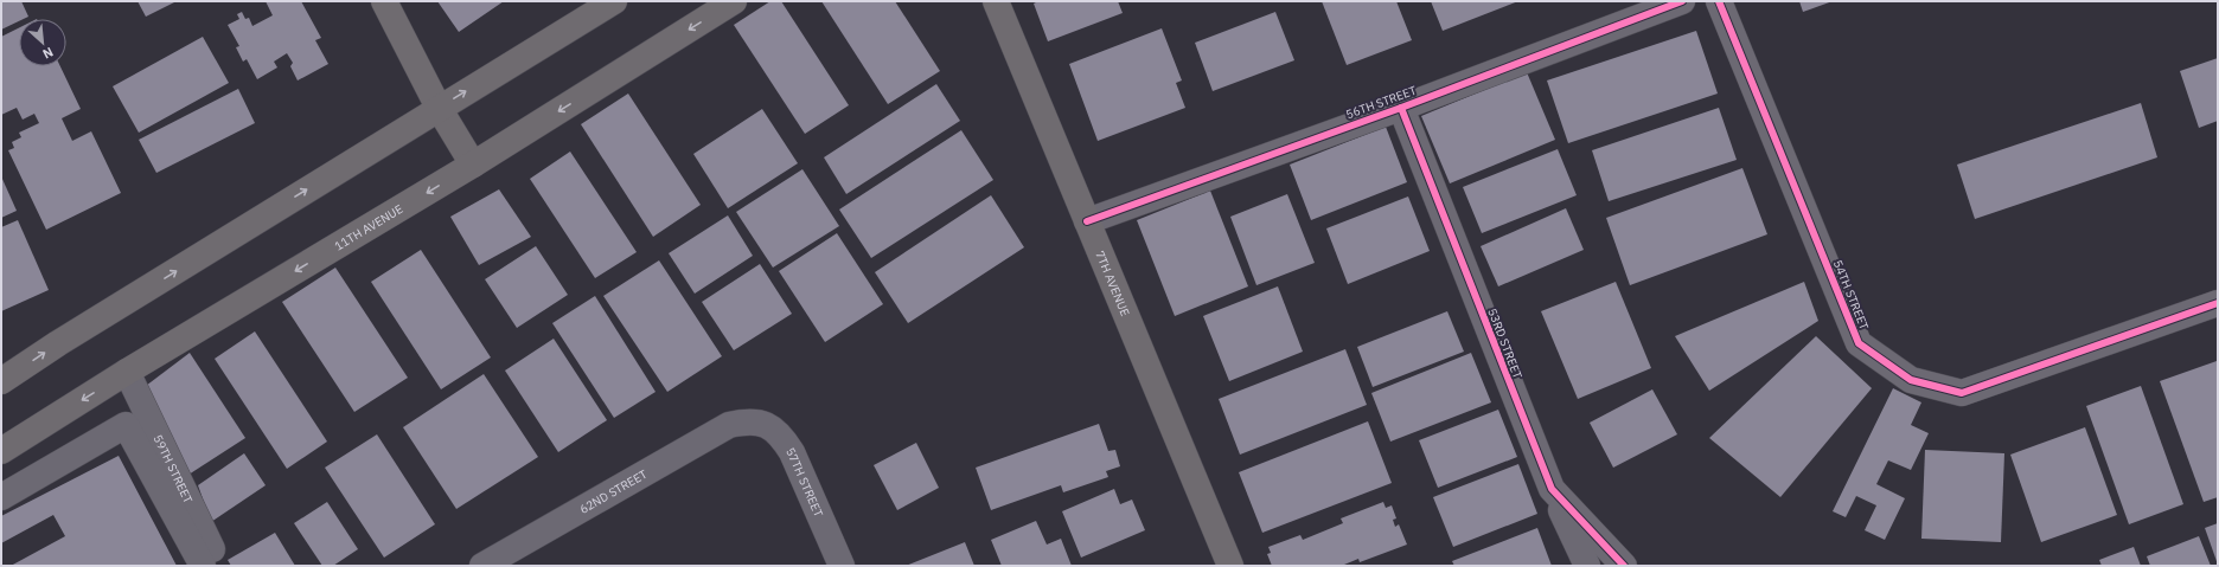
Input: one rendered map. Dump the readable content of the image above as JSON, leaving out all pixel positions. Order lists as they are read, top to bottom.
{
  "streets": {
    "main road": ["11TH AVENUE", "7TH AVENUE"],
    "street": [
      "56TH STREET",
      "54TH STREET",
      "53RD STREET",
      "59TH STREET",
      "57TH STREET",
      "62ND STREET"
    ]
  },
  "crossings": [
    ["56TH STREET", "7TH AVENUE"],
    ["56TH STREET", "53RD STREET"],
    ["11TH AVENUE", "59TH STREET"],
    ["57TH STREET", "62ND STREET"]
  ],
  "north": "bottom right"
}
